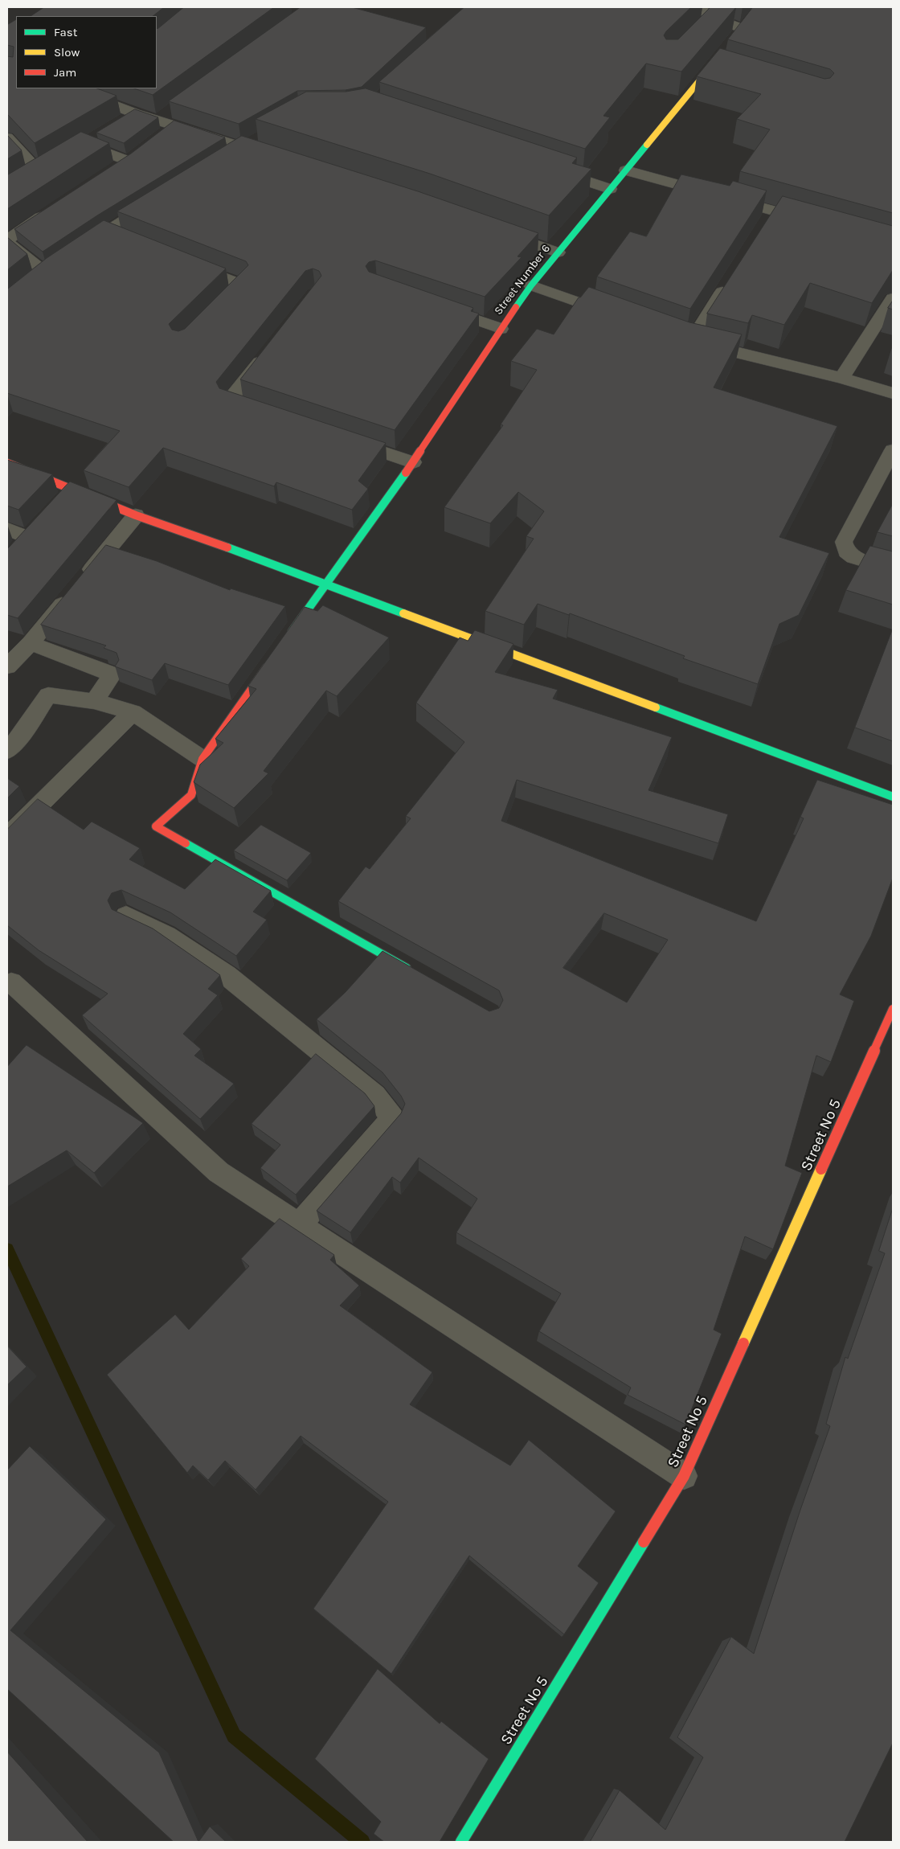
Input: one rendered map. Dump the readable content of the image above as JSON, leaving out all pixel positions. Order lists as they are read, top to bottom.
{
  "streets": {
    "street": ["Street Number 6", "Street No 5"]
  },
  "legend": ["Fast", "Slow", "Jam"]
}
